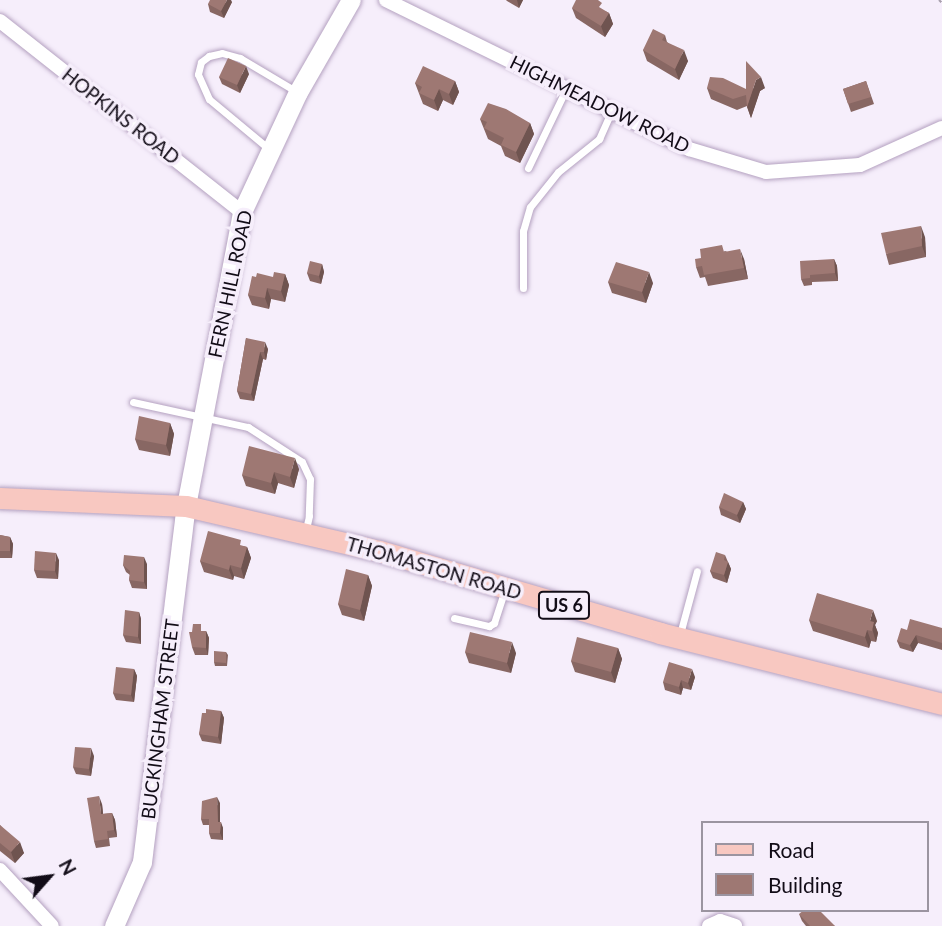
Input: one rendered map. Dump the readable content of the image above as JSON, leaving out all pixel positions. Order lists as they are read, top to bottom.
{
  "streets": {
    "main road": ["THOMASTON ROAD", "US 6"],
    "street": [
      "HIGHMEADOW ROAD",
      "HOPKINS ROAD",
      "FERN HILL ROAD",
      "BUCKINGHAM STREET"
    ]
  },
  "crossings": [
    ["HOPKINS ROAD", "FERN HILL ROAD"],
    ["FERN HILL ROAD", "THOMASTON ROAD"],
    ["FERN HILL ROAD", "BUCKINGHAM STREET"],
    ["THOMASTON ROAD", "BUCKINGHAM STREET"]
  ],
  "legend": ["Road", "Building"],
  "north": "top right"
}
